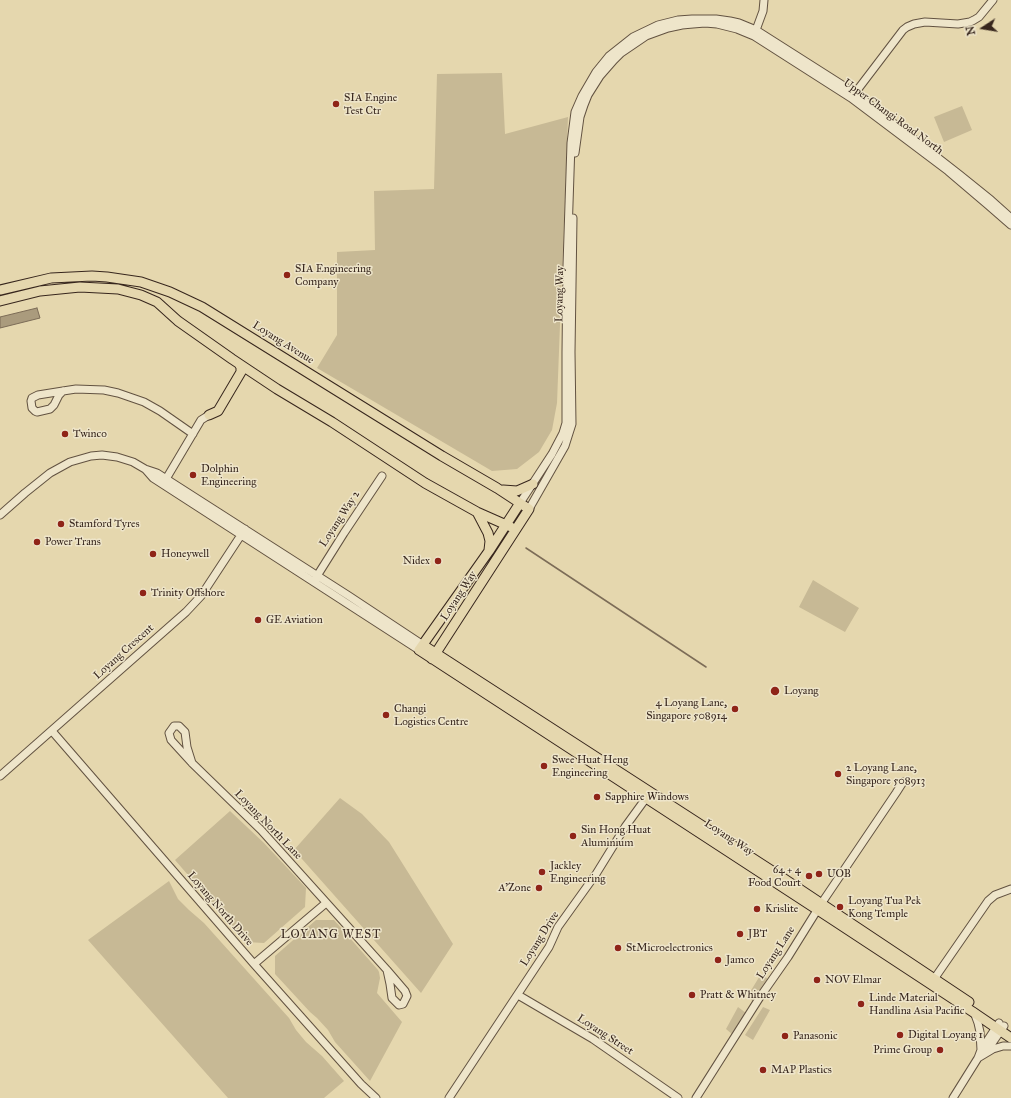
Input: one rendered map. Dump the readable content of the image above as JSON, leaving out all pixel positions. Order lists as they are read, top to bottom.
{
  "streets": {
    "main road": ["Loyang Way", "Loyang Avenue"],
    "street": [
      "Upper Changi Road North",
      "Loyang Way 2",
      "Loyang Crescent",
      "Loyang North Lane",
      "Loyang North Drive",
      "Loyang Drive",
      "Loyang Lane",
      "Loyang Street"
    ]
  },
  "crossings": [
    ["Upper Changi Road North", "Loyang Way"],
    ["Loyang Way", "Loyang Avenue"],
    ["Loyang Way", "Loyang Way 2"],
    ["Loyang Way", "Loyang Crescent"],
    ["Loyang Way", "Loyang Drive"],
    ["Loyang Way", "Loyang Lane"],
    ["Loyang Crescent", "Loyang North Drive"],
    ["Loyang Drive", "Loyang Street"]
  ],
  "districts": ["LOYANG WEST"],
  "places": [
    "SIA Engine Test Ctr",
    "SIA Engineering Company",
    "Twinco",
    "Dolphin Engineering",
    "Stamford Tyres",
    "Power Trans",
    "Honeywell",
    "Nidex",
    "Trinity Offshore",
    "GE Aviation",
    "Loyang",
    "4 Loyang Lane, Singapore 508914",
    "Changi Logistics Centre",
    "Swee Huat Heng Engineering",
    "2 Loyang Lane, Singapore 508913",
    "Sapphire Windows",
    "Sin Hong Huat Aluminium",
    "Jackley Engineering",
    "UOB",
    "64 + 4 Food Court",
    "A'Zone",
    "Loyang Tua Pek Kong Temple",
    "Krislite",
    "JBT",
    "StMicroelectronics",
    "Jamco",
    "NOV Elmar",
    "Pratt & Whitney",
    "Linde Material Handlina Asia Pacific",
    "Digital Loyang 1",
    "Panasonic",
    "Prime Group",
    "MAP Plastics"
  ],
  "north": "left"
}
